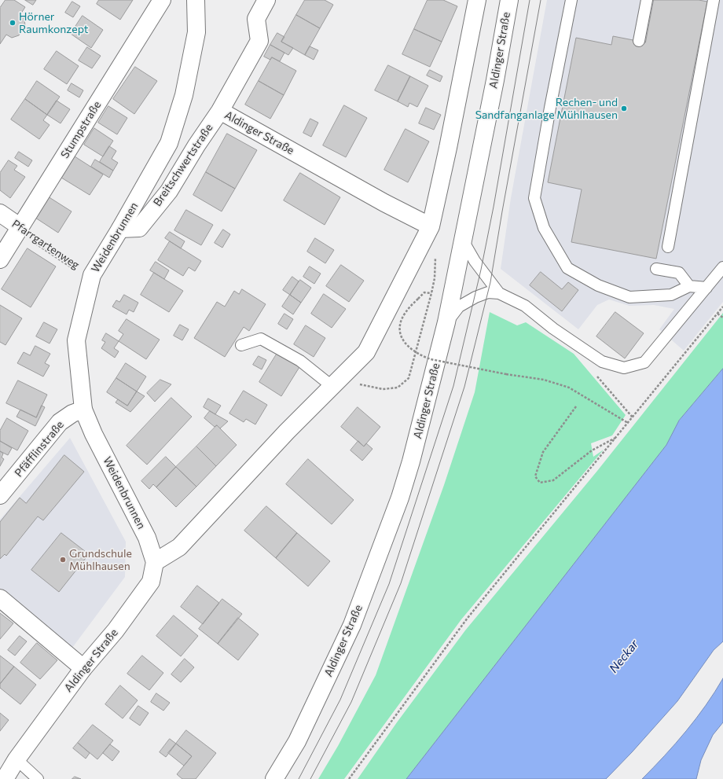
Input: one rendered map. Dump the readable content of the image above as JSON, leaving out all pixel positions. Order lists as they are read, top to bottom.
{
  "streets": {
    "street": [
      "Aldinger Straße",
      "Stumpstraße",
      "Breitschwertstraße",
      "Weidenbrunnen",
      "Pfarrgartenweg",
      "Pfäfflinstraße"
    ]
  },
  "crossings": [
    ["Aldinger Straße", "Breitschwertstraße"],
    ["Aldinger Straße", "Weidenbrunnen"],
    ["Stumpstraße", "Pfarrgartenweg"],
    ["Breitschwertstraße", "Weidenbrunnen"],
    ["Weidenbrunnen", "Pfarrgartenweg"],
    ["Weidenbrunnen", "Pfäfflinstraße"]
  ],
  "water": ["Neckar"],
  "places": ["Hörner Raumkonzept", "Rechen- und Sandfanganlage Mühlhausen", "Grundschule Mühlhausen"]
}
